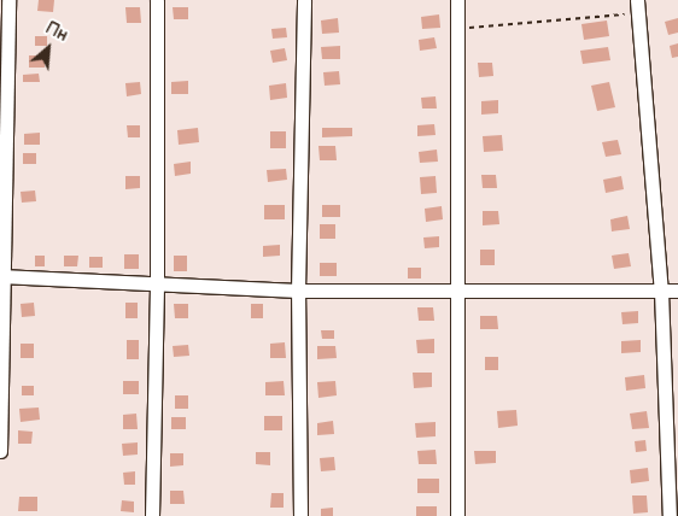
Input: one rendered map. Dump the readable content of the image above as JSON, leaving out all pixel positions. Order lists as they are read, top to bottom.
{
  "north": "top right"
}
